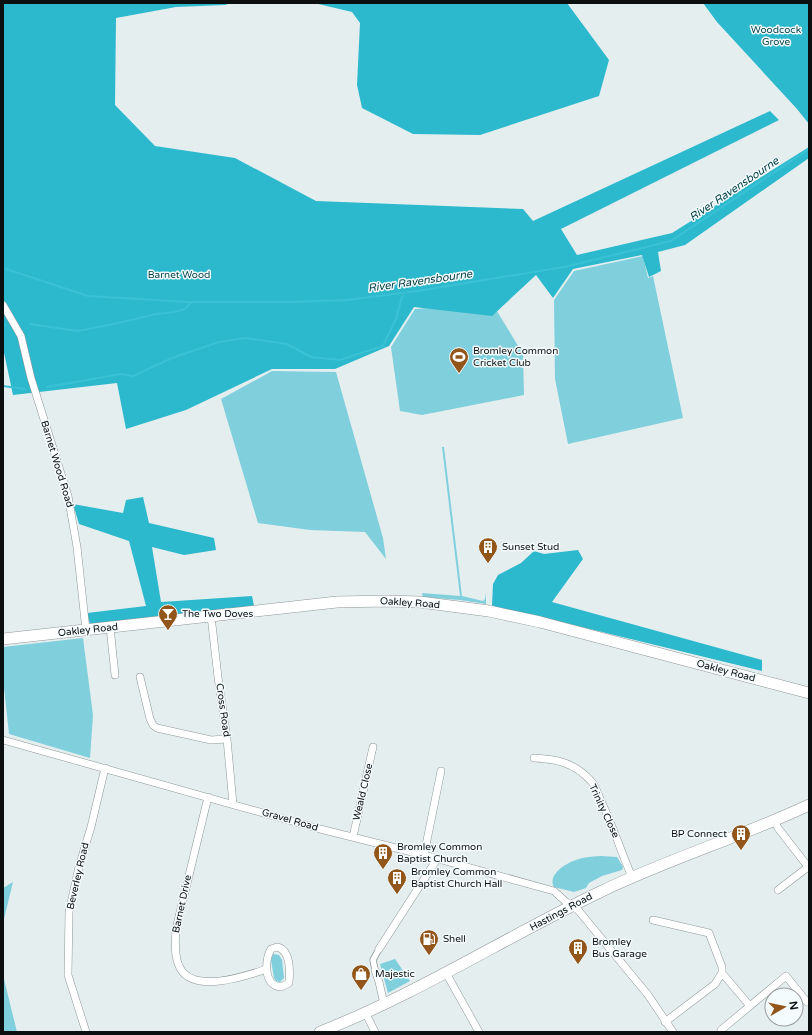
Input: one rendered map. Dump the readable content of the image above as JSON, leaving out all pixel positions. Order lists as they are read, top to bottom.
{
  "streets": {
    "main road": ["Oakley Road", "Hastings Road"],
    "street": [
      "Barnet Wood Road",
      "Cross Road",
      "Weald Close",
      "Trinity Close",
      "Gravel Road",
      "Beverley Road",
      "Barnet Drive"
    ]
  },
  "crossings": [
    ["Barnet Wood Road", "Oakley Road"],
    ["Oakley Road", "Cross Road"],
    ["Cross Road", "Gravel Road"],
    ["Weald Close", "Gravel Road"],
    ["Trinity Close", "Hastings Road"],
    ["Gravel Road", "Beverley Road"],
    ["Gravel Road", "Barnet Drive"],
    ["Gravel Road", "Hastings Road"]
  ],
  "water": ["River Ravensbourne"],
  "parks": ["Woodcock Grove", "Barnet Wood"],
  "places": {
    "sports": ["Bromley Common Cricket Club"],
    "building": [
      "Sunset Stud",
      "BP Connect",
      "Bromley Common Baptist Church",
      "Bromley Common Baptist Church Hall",
      "Bromley Bus Garage"
    ],
    "bar": ["The Two Doves"],
    "fuel station": ["Shell"],
    "shop": ["Majestic"]
  },
  "north": "right"
}
